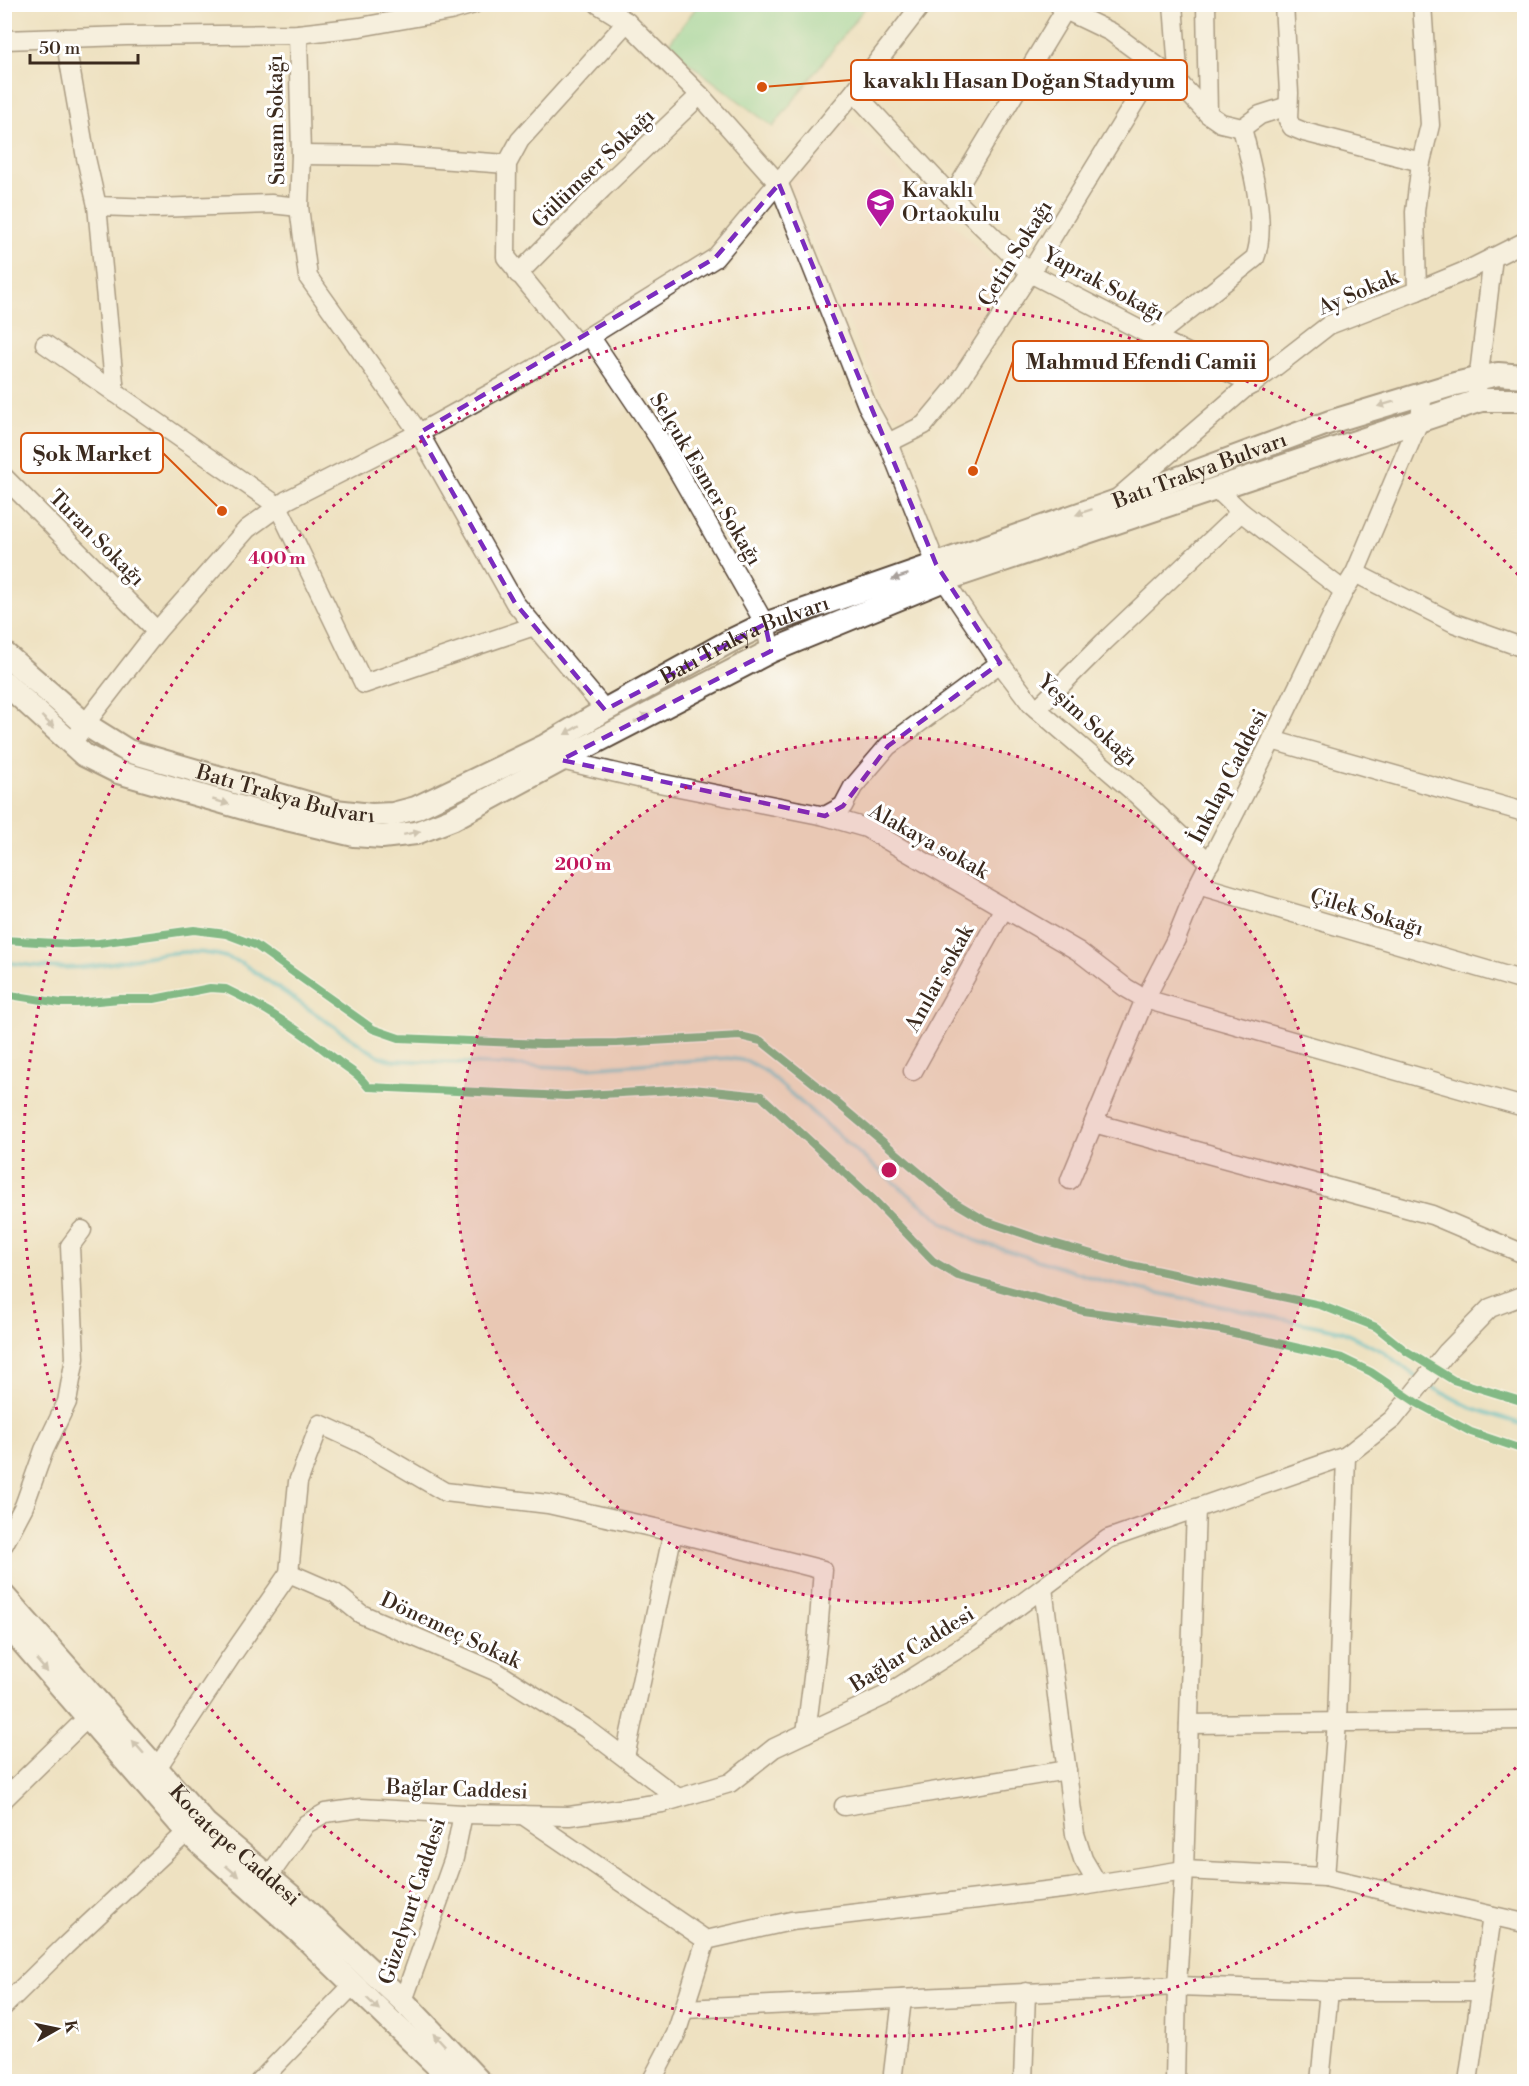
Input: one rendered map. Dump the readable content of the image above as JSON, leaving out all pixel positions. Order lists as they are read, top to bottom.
{
  "streets": {
    "main road": ["Batı Trakya Bulvarı", "Kocatepe Caddesi"],
    "street": [
      "Susam Sokağı",
      "Gülümser Sokağı",
      "Çetin Sokağı",
      "Yaprak Sokağı",
      "Ay Sokak",
      "Selçuk Esmer Sokağı",
      "Turan Sokağı",
      "Yeşim Sokağı",
      "İnkılap Caddesi",
      "Alakaya sokak",
      "Çilek Sokağı",
      "Anılar sokak",
      "Dönemeç Sokak",
      "Bağlar Caddesi",
      "Güzelyurt Caddesi"
    ]
  },
  "crossings": [
    ["Susam Sokağı", "Batı Trakya Bulvarı"],
    ["Gülümser Sokağı", "Selçuk Esmer Sokağı"],
    ["Gülümser Sokağı", "Yeşim Sokağı"],
    ["Çetin Sokağı", "Yaprak Sokağı"],
    ["Çetin Sokağı", "Yeşim Sokağı"],
    ["Yaprak Sokağı", "Ay Sokak"],
    ["Ay Sokak", "Batı Trakya Bulvarı"],
    ["Batı Trakya Bulvarı", "Selçuk Esmer Sokağı"],
    ["Batı Trakya Bulvarı", "Yeşim Sokağı"],
    ["Batı Trakya Bulvarı", "İnkılap Caddesi"],
    ["Batı Trakya Bulvarı", "Alakaya sokak"],
    ["Yeşim Sokağı", "İnkılap Caddesi"],
    ["İnkılap Caddesi", "Alakaya sokak"],
    ["İnkılap Caddesi", "Çilek Sokağı"],
    ["Alakaya sokak", "Anılar sokak"],
    ["Dönemeç Sokak", "Bağlar Caddesi"],
    ["Bağlar Caddesi", "Kocatepe Caddesi"],
    ["Bağlar Caddesi", "Güzelyurt Caddesi"],
    ["Kocatepe Caddesi", "Güzelyurt Caddesi"]
  ],
  "places": {
    "other": ["kavaklı Hasan Doğan Stadyum", "Mahmud Efendi Camii", "Şok Market"],
    "school or university": ["Kavaklı Ortaokulu"]
  },
  "scale_bar": "50 m",
  "north": "right",
  "rings": ["400 m", "200 m"]
}
